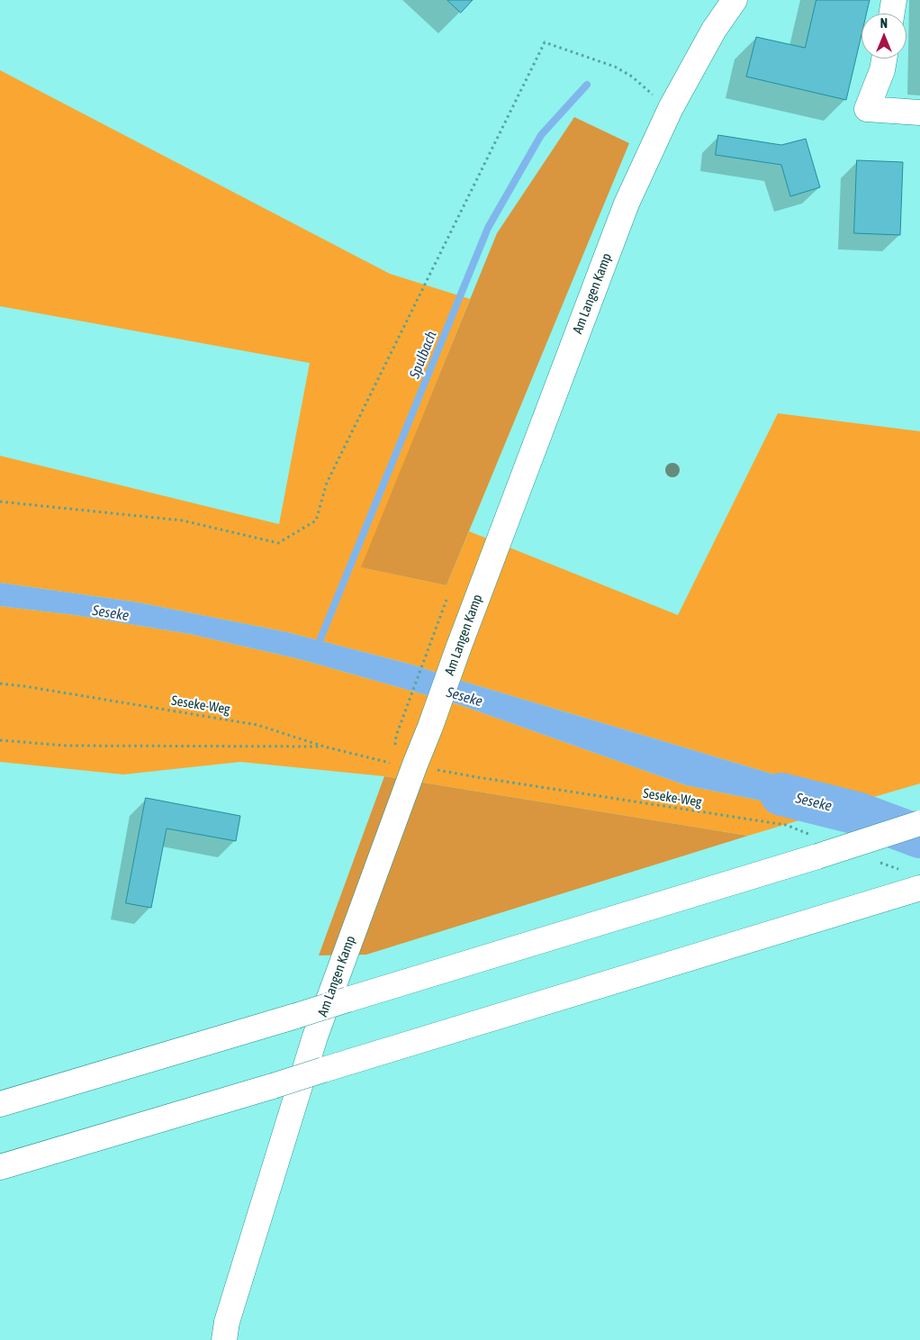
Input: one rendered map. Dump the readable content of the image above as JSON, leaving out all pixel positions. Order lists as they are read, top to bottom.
{
  "streets": {
    "main road": ["Am Langen Kamp"],
    "path": ["Seseke-Weg"]
  },
  "crossings": [
    ["Am Langen Kamp", "Seseke-Weg"]
  ],
  "water": ["Spulbach", "Seseke"],
  "north": "top"
}
